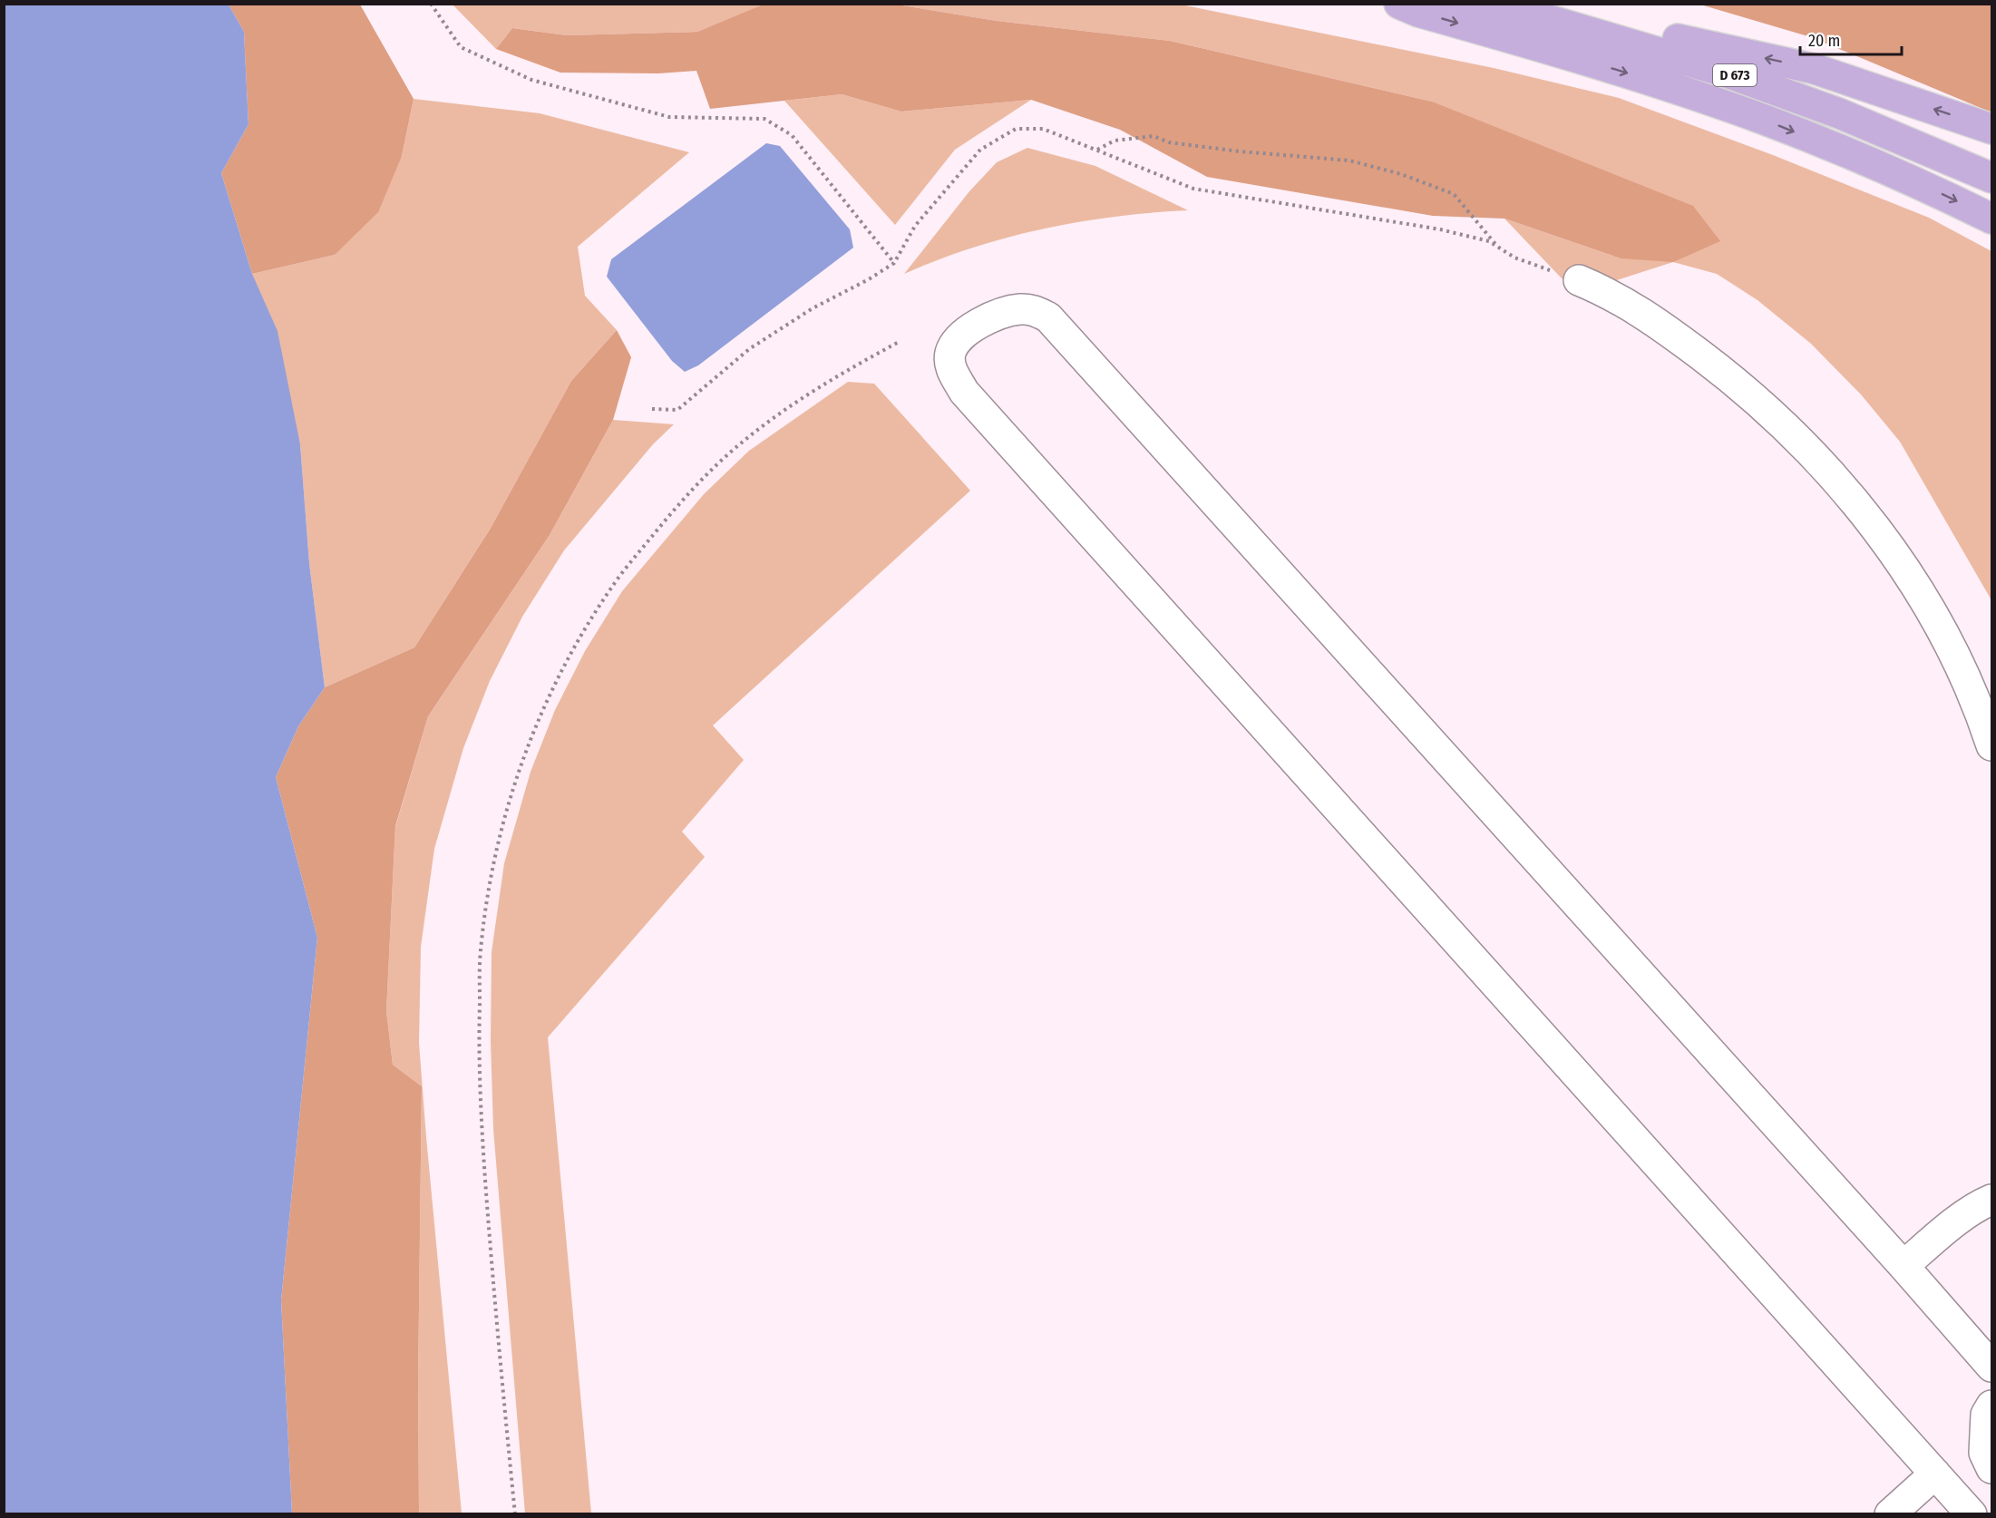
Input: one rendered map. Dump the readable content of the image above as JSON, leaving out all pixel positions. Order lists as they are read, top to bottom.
{
  "streets": {
    "main road": ["D 673"]
  },
  "scale_bar": "20 m"
}
